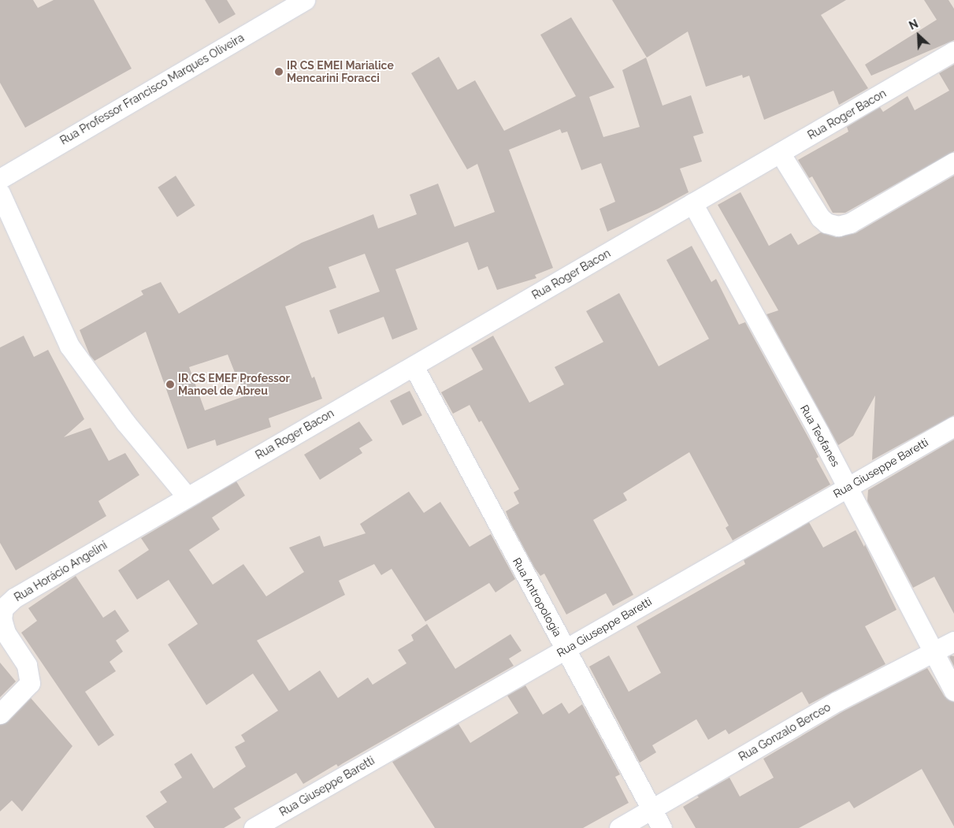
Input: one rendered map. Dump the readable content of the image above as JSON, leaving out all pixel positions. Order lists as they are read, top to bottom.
{
  "streets": {
    "street": [
      "Rua Professor Francisco Marques Oliveira",
      "Rua Roger Bacon",
      "Rua Teofanes",
      "Rua Giuseppe Baretti",
      "Rua Horácio Angelini",
      "Rua Antropologia",
      "Rua Gonzalo Berceo"
    ]
  },
  "crossings": [
    ["Rua Roger Bacon", "Rua Teofanes"],
    ["Rua Roger Bacon", "Rua Horácio Angelini"],
    ["Rua Roger Bacon", "Rua Antropologia"],
    ["Rua Teofanes", "Rua Giuseppe Baretti"],
    ["Rua Teofanes", "Rua Gonzalo Berceo"],
    ["Rua Giuseppe Baretti", "Rua Antropologia"],
    ["Rua Antropologia", "Rua Gonzalo Berceo"]
  ],
  "places": ["IR CS EMEI Marialice Mencarini Foracci", "IR CS EMEF Professor Manoel de Abreu"],
  "north": "top left"
}
